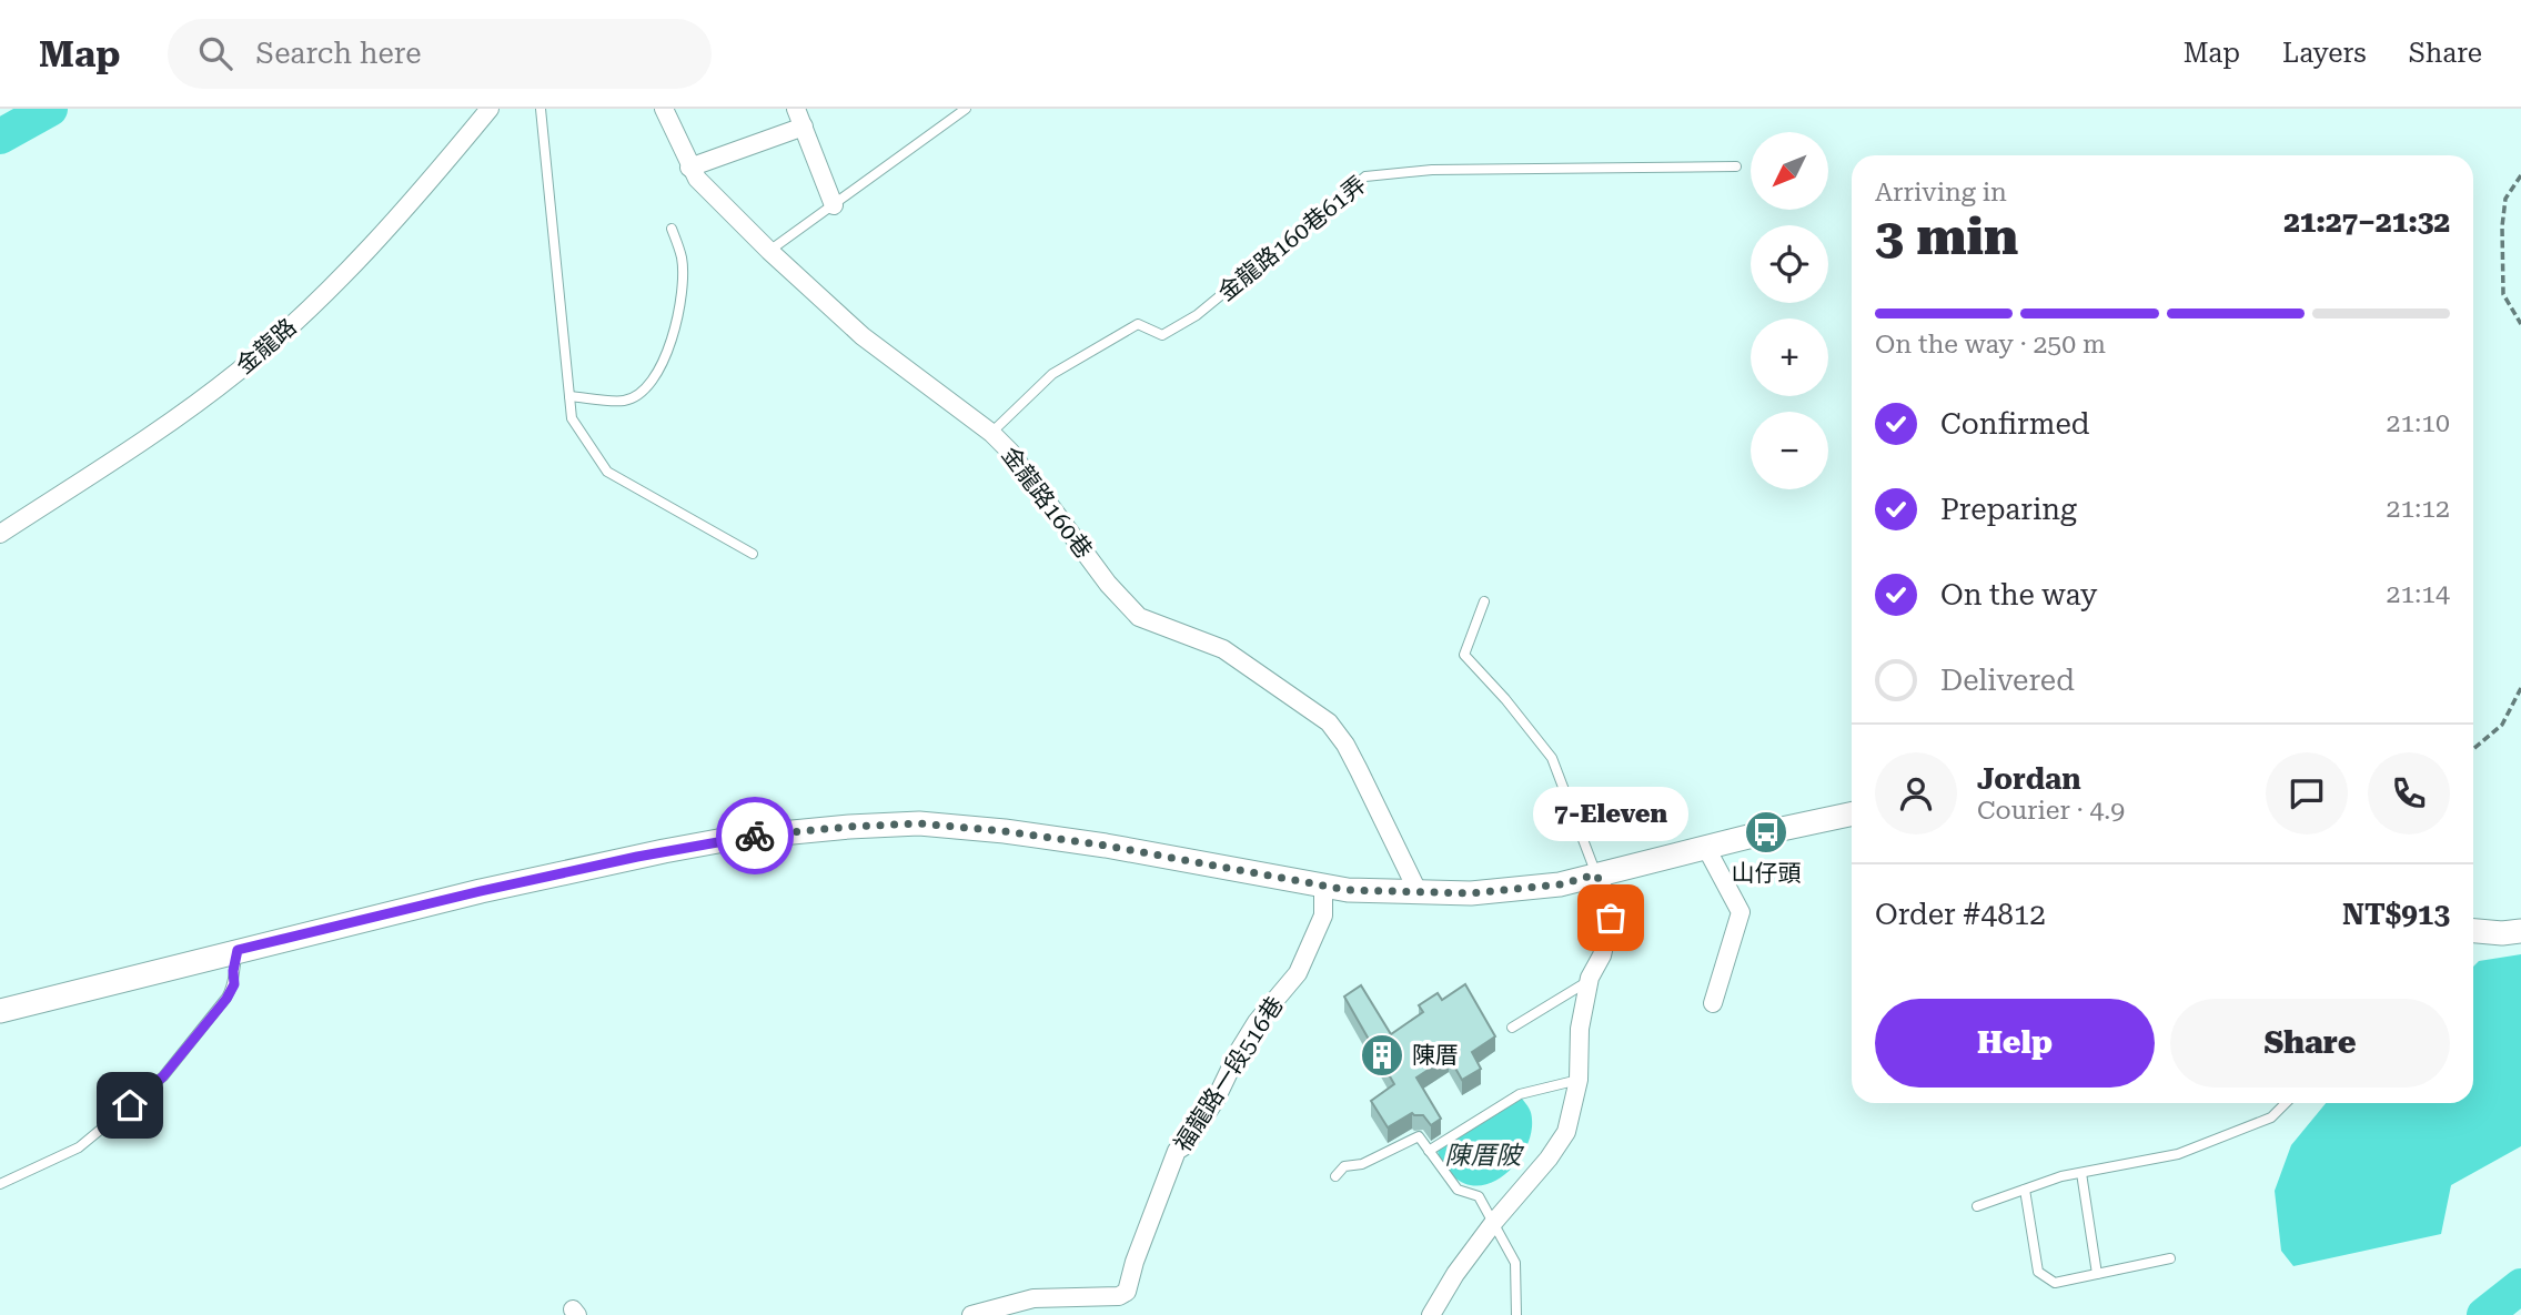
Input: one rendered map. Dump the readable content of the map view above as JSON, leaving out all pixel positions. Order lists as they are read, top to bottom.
{
  "streets": {
    "street": ["金龍路", "金龍路160巷", "福龍路一段516巷"],
    "lane": ["金龍路160巷61弄"]
  },
  "crossings": [
    ["金龍路160巷61弄", "金龍路160巷"]
  ],
  "water": ["陳厝陂"],
  "places": {
    "bus stop": ["山仔頭"],
    "other": ["7-Eleven"],
    "building": ["陳厝"]
  },
  "north": "bottom left",
  "page": {
    "header": "Map",
    "search": "Search here",
    "nav": ["Map", "Layers", "Share"],
    "map_buttons": ["+", "−"],
    "heading": ["3 min", "Arriving in", "21:27–21:32"],
    "panel": [
      "Jordan",
      "Courier · 4.9",
      "Order #4812",
      "NT$913"
    ],
    "bar": "On the way · 250 m",
    "list": [
      ["Confirmed", "21:10"],
      ["Preparing", "21:12"],
      ["On the way", "21:14"],
      "Delivered"
    ],
    "bubble": "7-Eleven",
    "buttons": ["Help", "Share"]
  }
}
